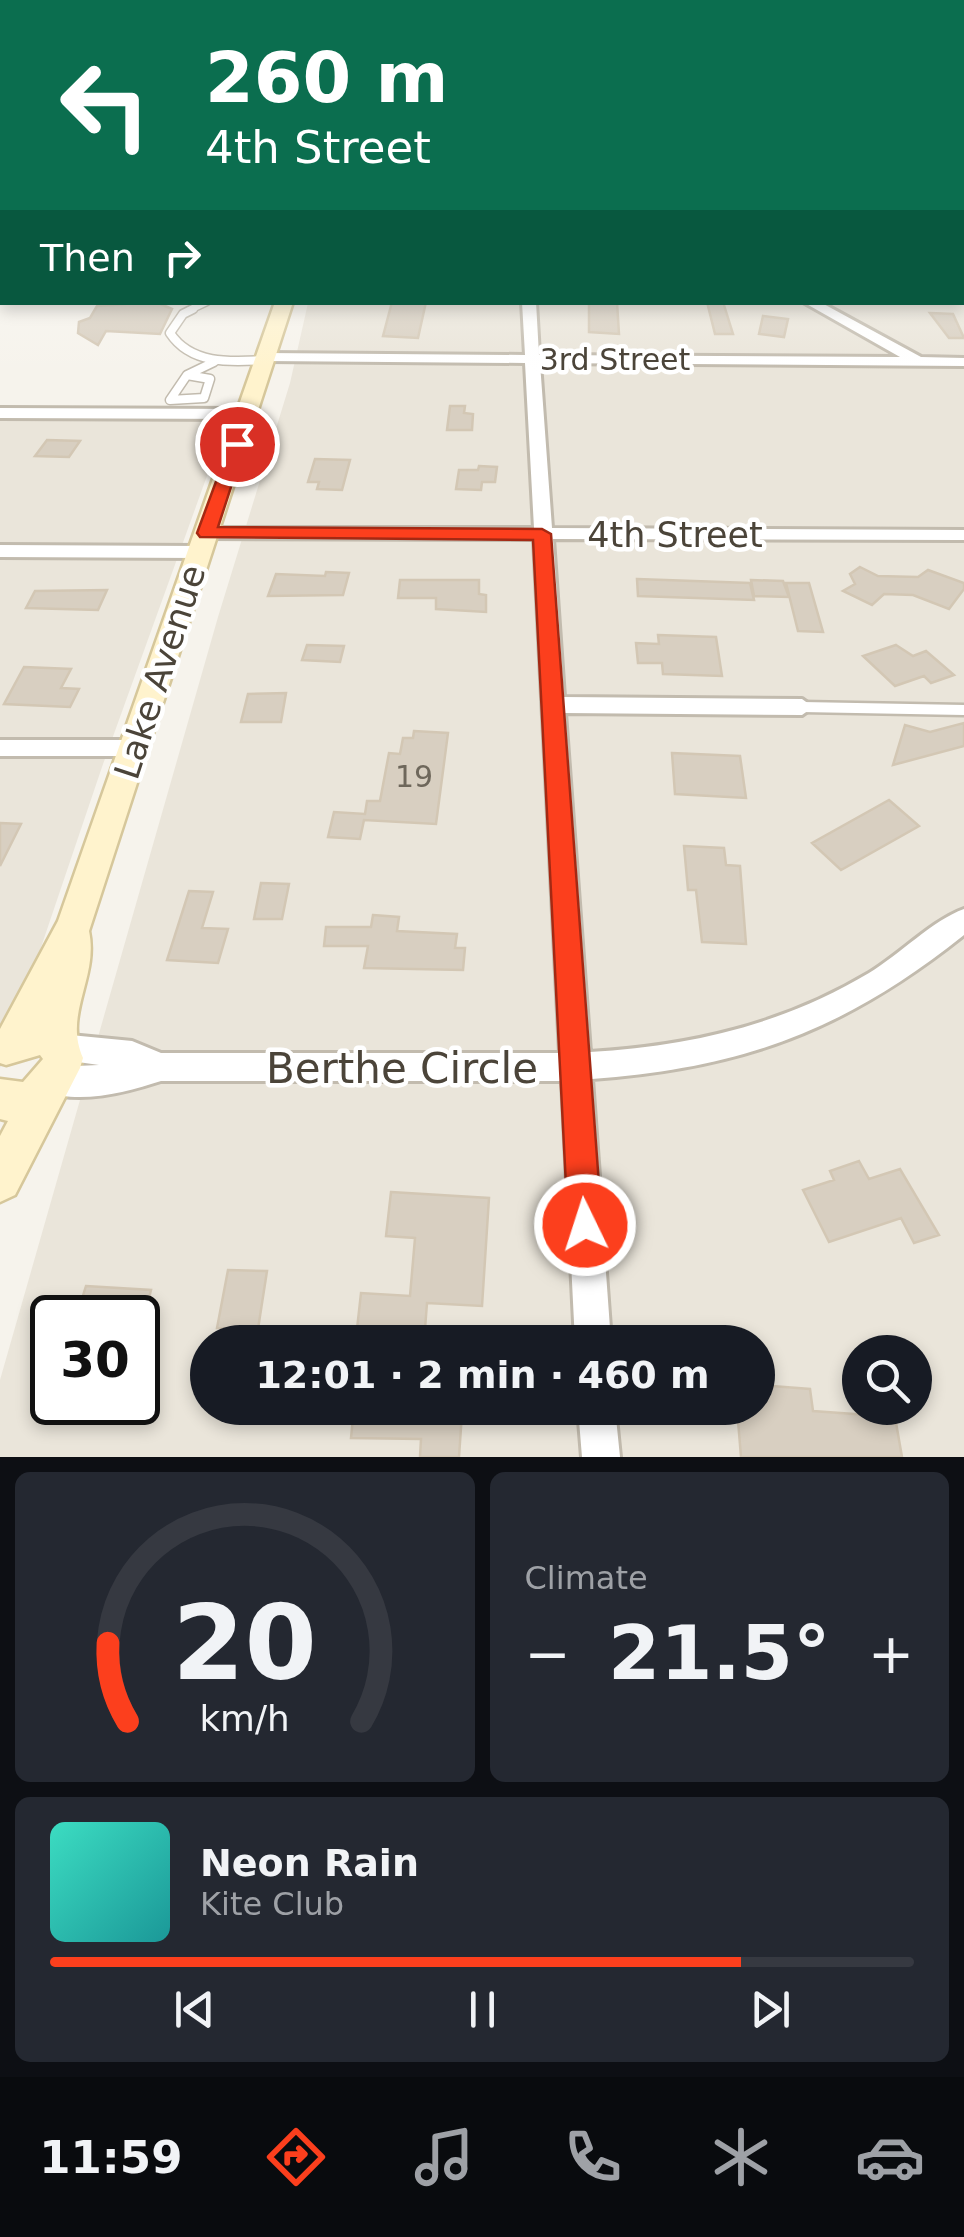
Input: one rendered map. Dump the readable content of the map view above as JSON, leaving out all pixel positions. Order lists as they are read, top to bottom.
{
  "streets": {
    "main road": ["Lake Avenue"],
    "street": ["3rd Street", "4th Street", "Berthe Circle"]
  },
  "crossings": [
    ["3rd Street", "Lake Avenue"],
    ["4th Street", "Lake Avenue"],
    ["Lake Avenue", "Berthe Circle"]
  ],
  "house_numbers": ["19"],
  "page": {
    "turn": ["260 m", "4th Street"],
    "then": "Then",
    "limit": "30",
    "trip": "12:01 · 2 min · 460 m",
    "tile": "Climate",
    "heat": ["−", "21.5°", "+"],
    "song": ["Neon Rain", "Kite Club"],
    "tabs": "11:59",
    "gauge": ["20", "km/h"]
  }
}
